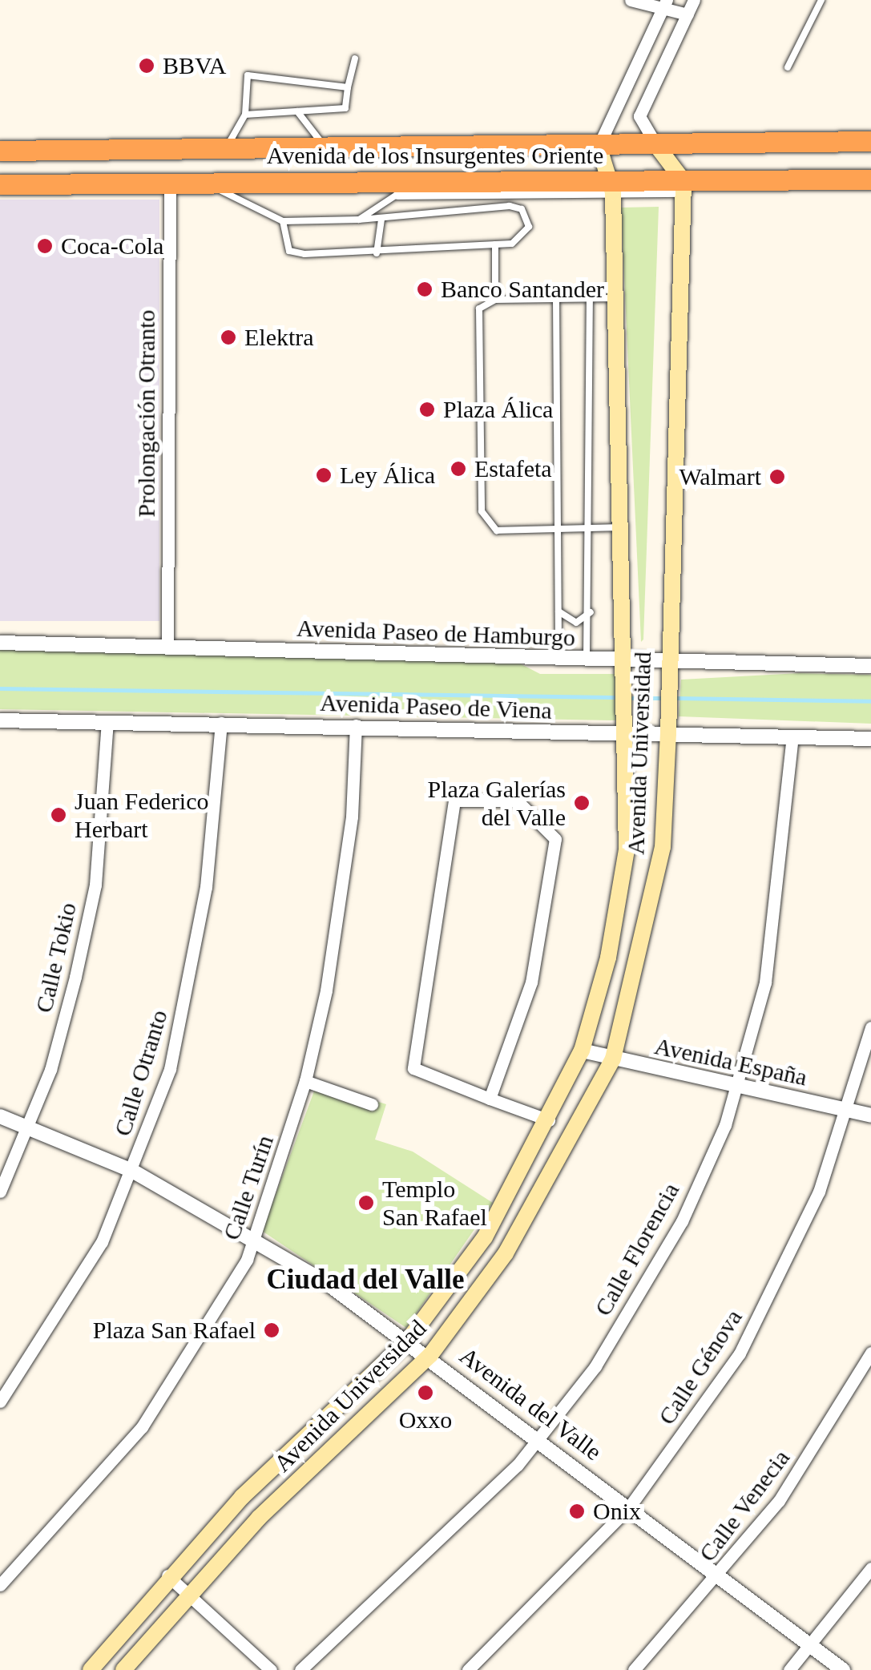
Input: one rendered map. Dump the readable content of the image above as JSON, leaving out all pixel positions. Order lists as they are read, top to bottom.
{
  "streets": {
    "highway": ["Avenida de los Insurgentes Oriente"],
    "main road": ["Avenida Universidad"],
    "street": [
      "Prolongación Otranto",
      "Avenida Paseo de Hamburgo",
      "Avenida Paseo de Viena",
      "Calle Tokio",
      "Avenida España",
      "Calle Otranto",
      "Calle Turín",
      "Calle Florencia",
      "Calle Génova",
      "Avenida del Valle",
      "Calle Venecia"
    ]
  },
  "crossings": [
    ["Avenida de los Insurgentes Oriente", "Prolongación Otranto"],
    ["Avenida de los Insurgentes Oriente", "Avenida Universidad"],
    ["Prolongación Otranto", "Avenida Paseo de Hamburgo"],
    ["Avenida Paseo de Hamburgo", "Avenida Universidad"],
    ["Avenida Paseo de Viena", "Avenida Universidad"],
    ["Avenida Paseo de Viena", "Calle Tokio"],
    ["Avenida Paseo de Viena", "Calle Otranto"],
    ["Avenida Paseo de Viena", "Calle Turín"],
    ["Avenida Paseo de Viena", "Calle Florencia"],
    ["Avenida Universidad", "Avenida España"],
    ["Avenida Universidad", "Avenida del Valle"],
    ["Calle Tokio", "Avenida del Valle"],
    ["Avenida España", "Calle Florencia"],
    ["Avenida España", "Calle Génova"],
    ["Calle Otranto", "Avenida del Valle"],
    ["Calle Turín", "Avenida del Valle"],
    ["Calle Florencia", "Avenida del Valle"],
    ["Calle Génova", "Avenida del Valle"],
    ["Avenida del Valle", "Calle Venecia"]
  ],
  "districts": ["Ciudad del Valle"],
  "places": [
    "BBVA",
    "Coca-Cola",
    "Banco Santander",
    "Elektra",
    "Plaza Álica",
    "Estafeta",
    "Ley Álica",
    "Walmart",
    "Plaza Galerías del Valle",
    "Juan Federico Herbart",
    "Templo San Rafael",
    "Plaza San Rafael",
    "Oxxo",
    "Onix"
  ]
}
